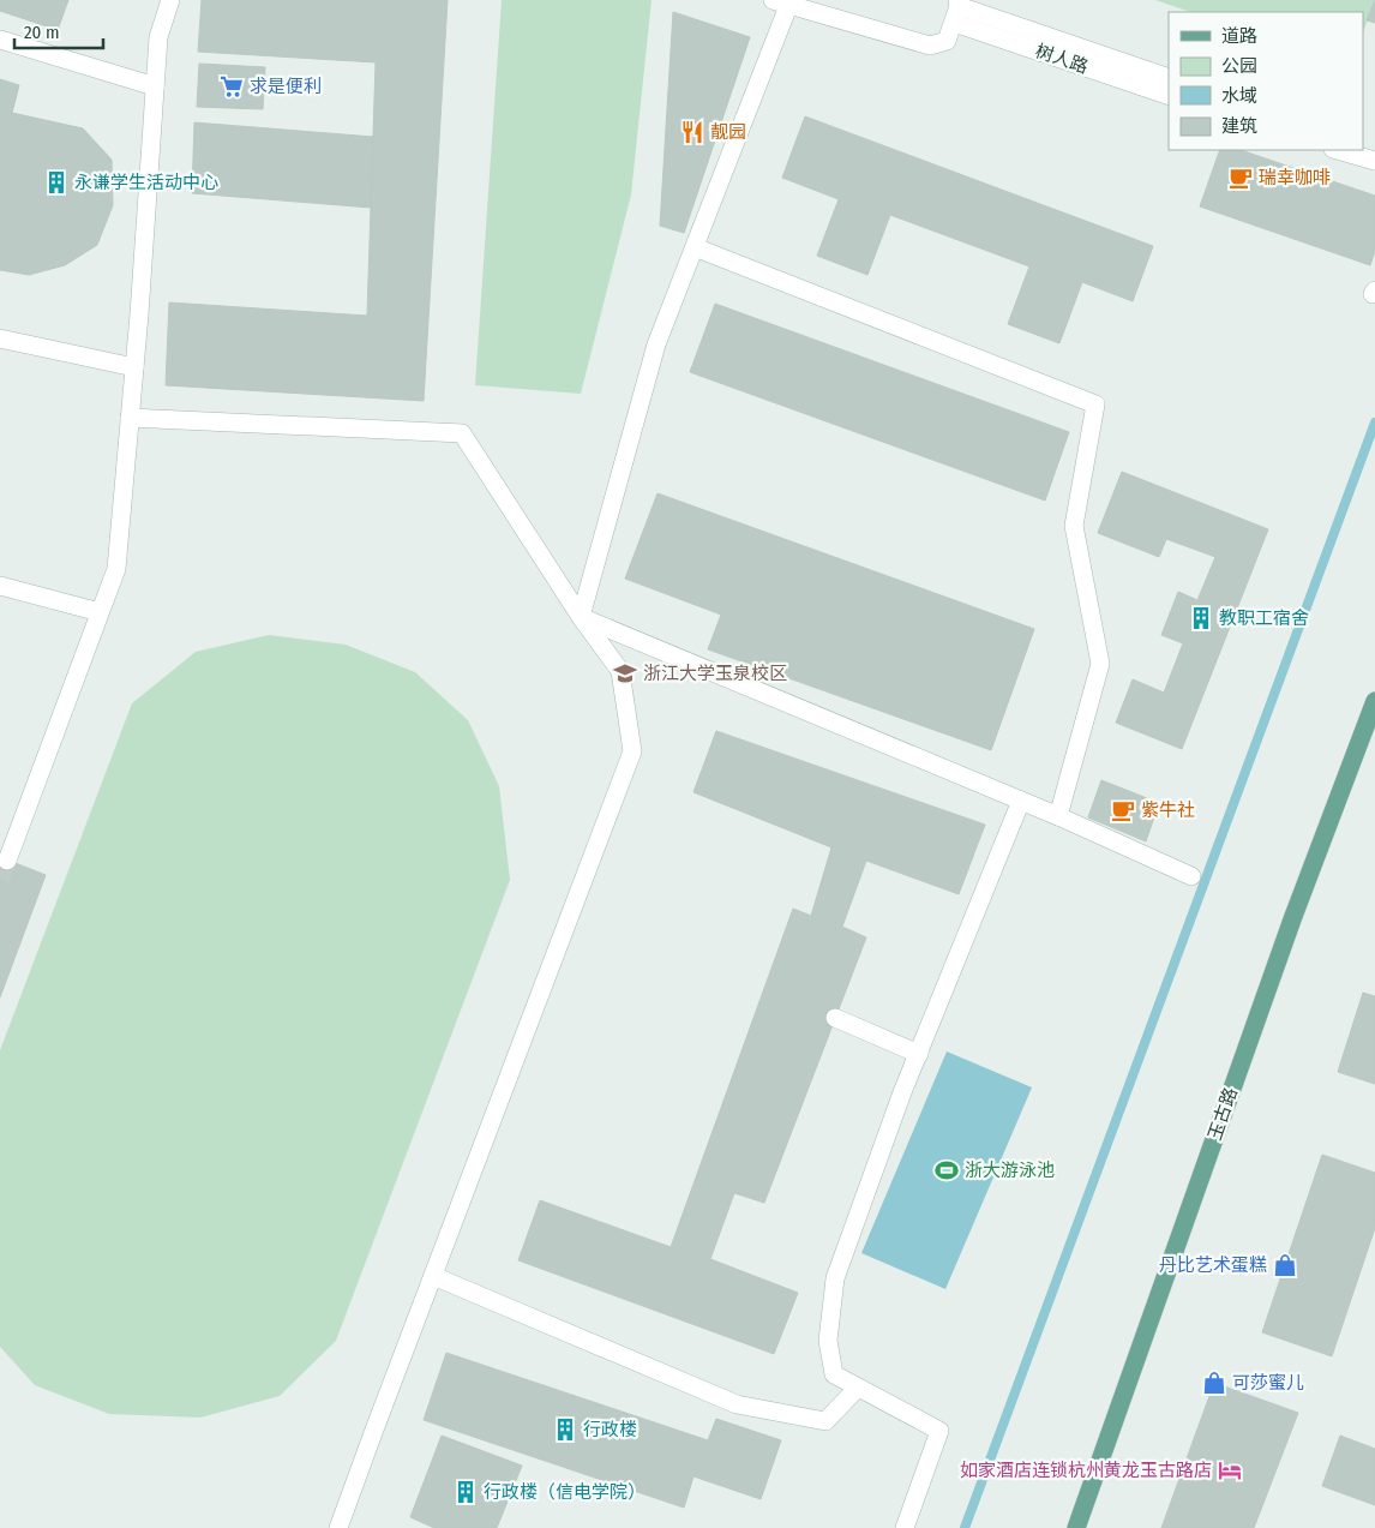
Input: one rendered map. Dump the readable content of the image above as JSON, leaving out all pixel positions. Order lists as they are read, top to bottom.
{
  "streets": {
    "main road": ["玉古路"],
    "street": ["树人路"]
  },
  "places": {
    "supermarket": ["求是便利"],
    "restaurant": ["靓园"],
    "cafe": ["瑞幸咖啡", "紫牛社"],
    "building": [
      "永谦学生活动中心",
      "教职工宿舍",
      "行政楼",
      "行政楼（信电学院）"
    ],
    "school or university": ["浙江大学玉泉校区"],
    "sports": ["浙大游泳池"],
    "shop": ["丹比艺术蛋糕", "可莎蜜儿"],
    "hotel": ["如家酒店连锁杭州黄龙玉古路店"]
  },
  "legend": [
    "道路",
    "公园",
    "水域",
    "建筑"
  ],
  "scale_bar": "20 m"
}
